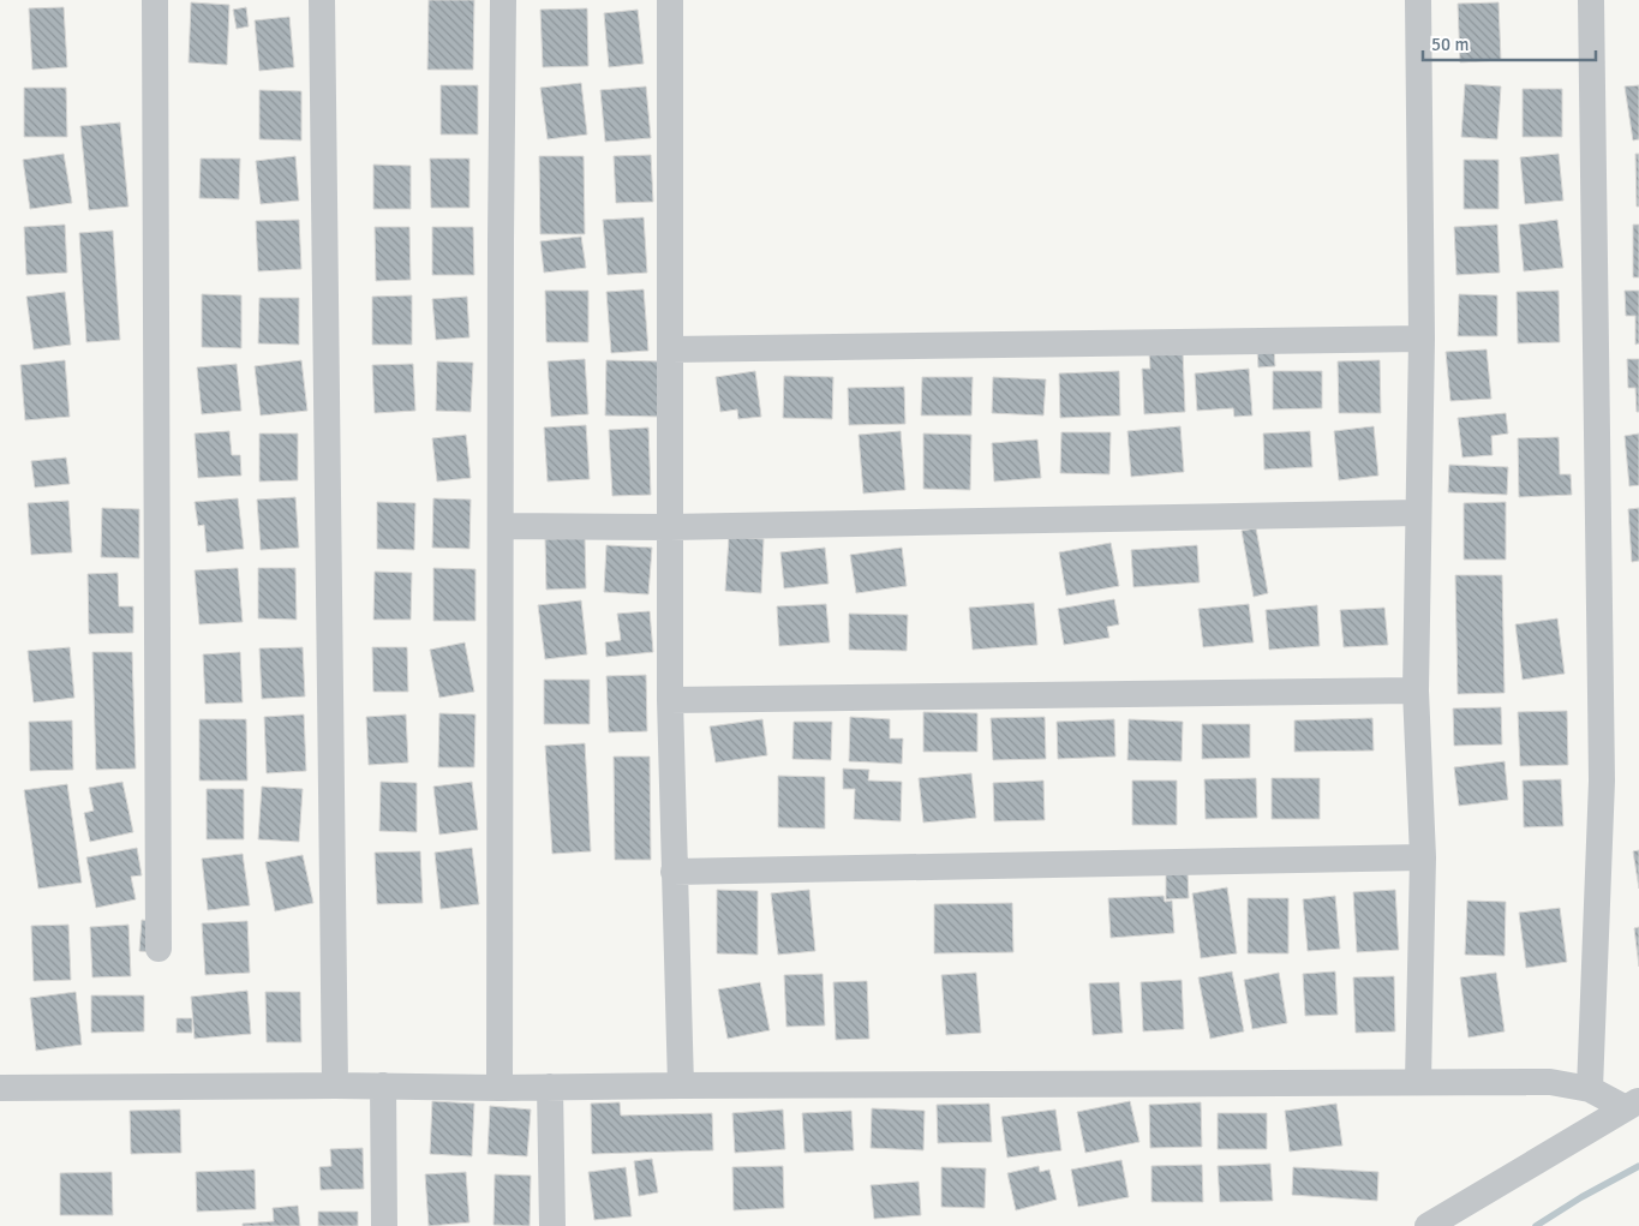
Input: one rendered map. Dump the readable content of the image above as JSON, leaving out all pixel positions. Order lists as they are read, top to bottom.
{
  "scale_bar": "50 m"
}
